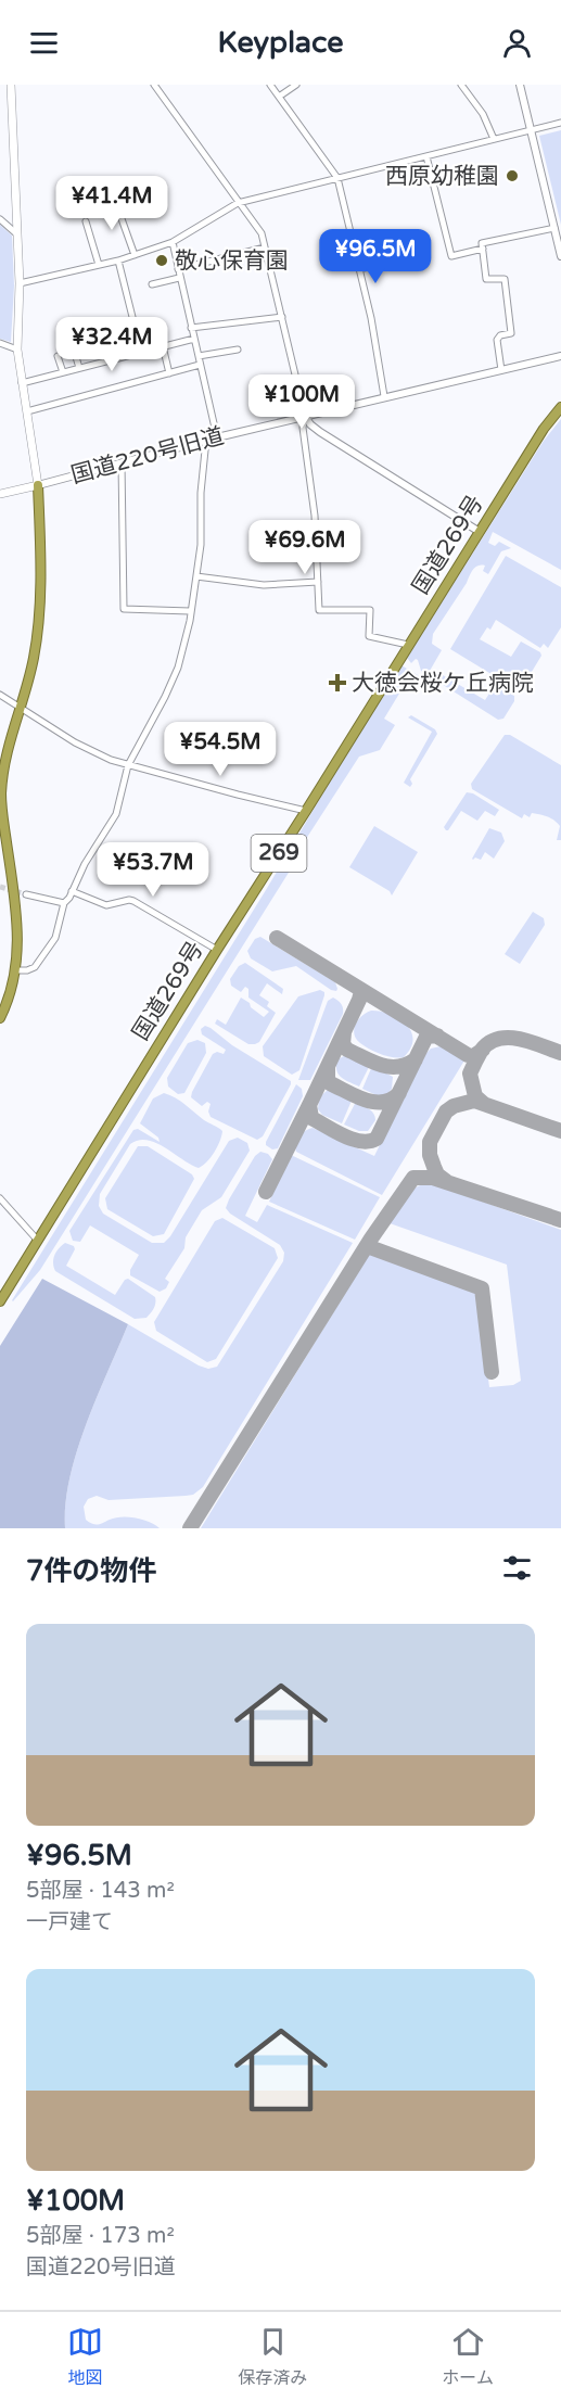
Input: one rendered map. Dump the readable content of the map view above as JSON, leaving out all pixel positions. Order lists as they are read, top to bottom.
{
  "streets": {
    "highway": ["国道269号", "269"],
    "street": ["国道220号旧道"]
  },
  "places": {
    "other": ["西原幼稚園", "敬心保育園"],
    "health": ["大徳会桜ケ丘病院"]
  },
  "page": {
    "header": "Keyplace",
    "price": [
      "¥41.4M",
      "¥96.5M",
      "¥32.4M",
      "¥100M",
      "¥69.6M",
      "¥54.5M",
      "¥53.7M"
    ],
    "heading": "7件の物件",
    "list": [
      {
        "name": "¥96.5M",
        "note": "5部屋 · 143 m² · 一戸建て"
      },
      {
        "name": "¥100M",
        "note": "5部屋 · 173 m² · 国道220号旧道"
      }
    ],
    "tabs": ["地図", "保存済み", "ホーム"]
  }
}
